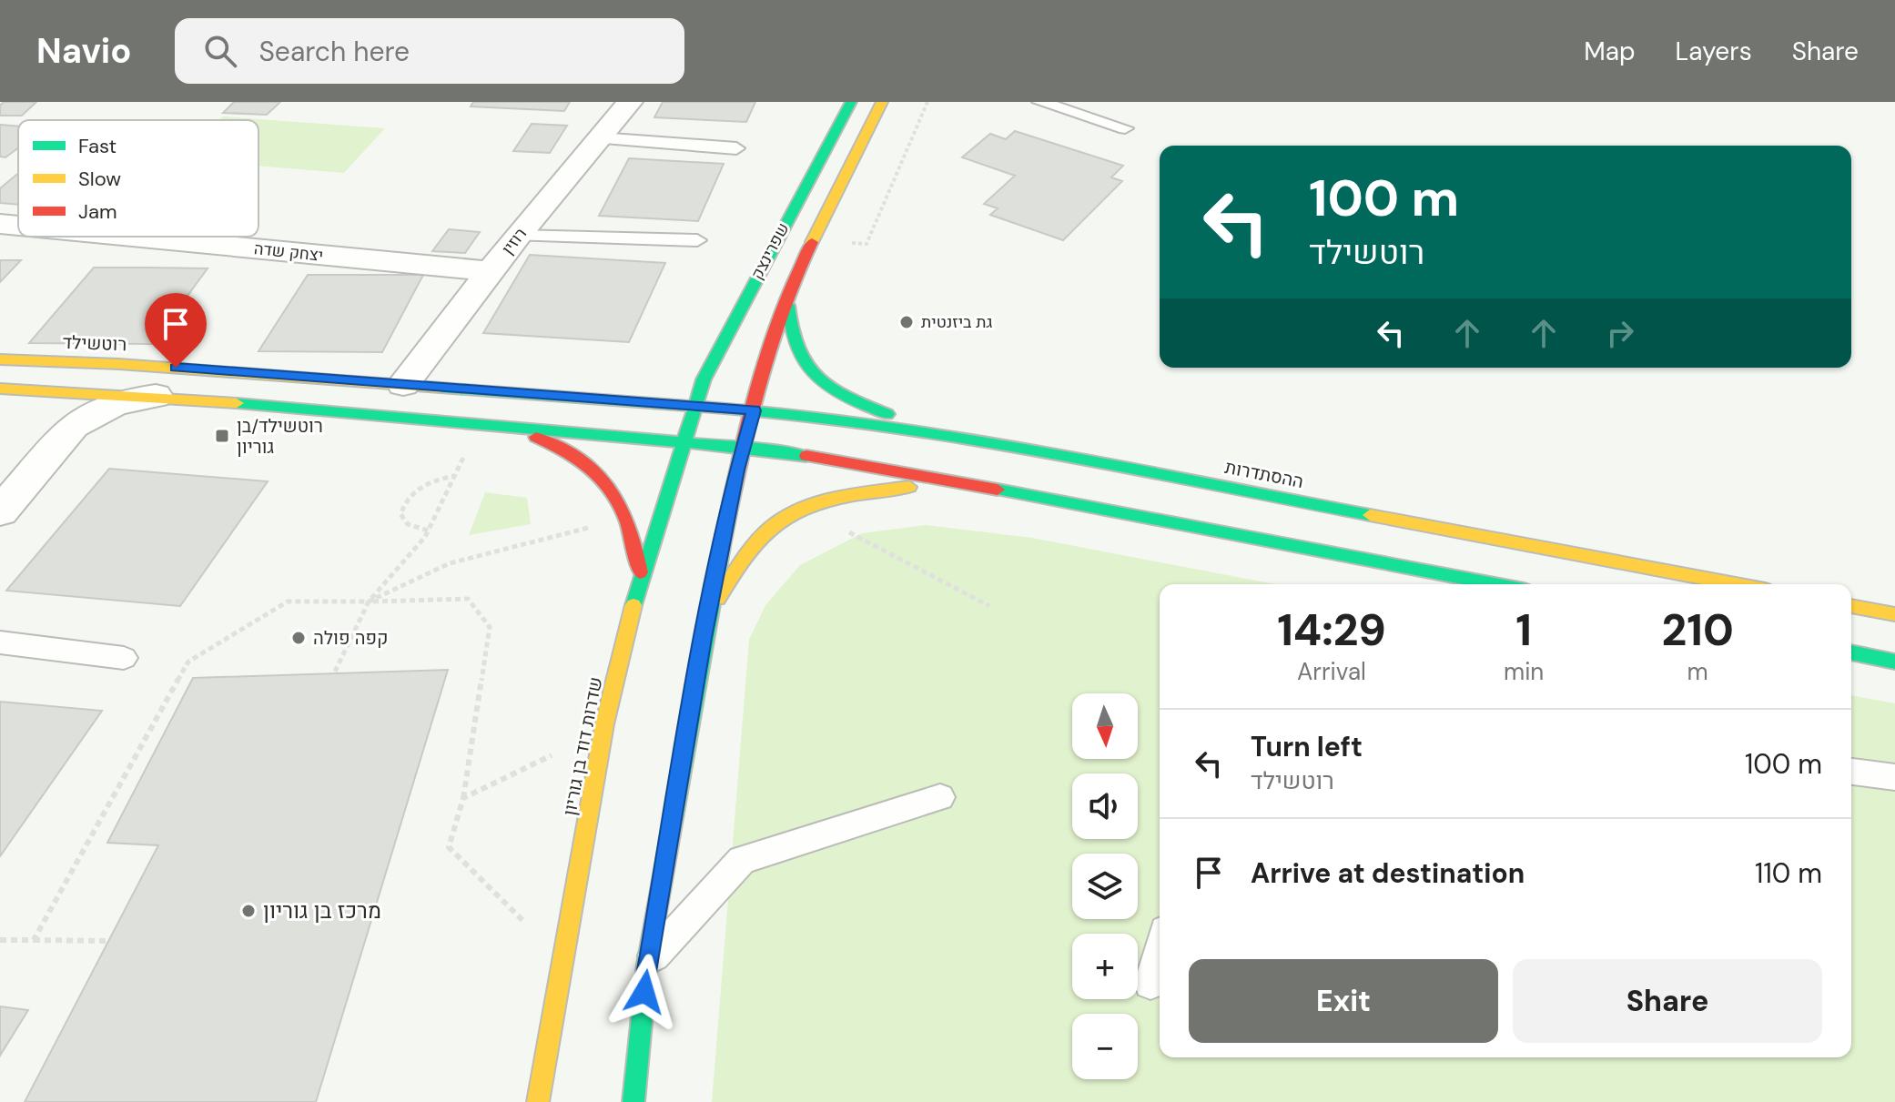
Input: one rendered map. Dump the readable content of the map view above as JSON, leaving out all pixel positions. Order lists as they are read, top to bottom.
{
  "streets": {
    "main road": [
      "שפרינצק",
      "רוטשילד",
      "ההסתדרות",
      "שדרות דוד בן גוריון"
    ],
    "street": ["רוזין", "יצחק שדה"]
  },
  "crossings": [
    ["רוזין", "יצחק שדה"],
    ["רוזין", "רוטשילד"],
    ["שפרינצק", "רוטשילד"],
    ["שפרינצק", "ההסתדרות"],
    ["שפרינצק", "שדרות דוד בן גוריון"],
    ["רוטשילד", "ההסתדרות"],
    ["רוטשילד", "שדרות דוד בן גוריון"]
  ],
  "places": {
    "other": ["גת ביזנטית", "קפה פולה", "מרכז בן גוריון"],
    "transit": ["רוטשילד/בן גוריון"]
  },
  "legend": ["Fast", "Slow", "Jam"],
  "north": "bottom",
  "page": {
    "header": "Navio",
    "search": "Search here",
    "nav": ["Map", "Layers", "Share"],
    "turn": ["100 m", "רוטשילד"],
    "eta": [
      "14:29",
      "Arrival",
      "1",
      "min",
      "210",
      "m"
    ],
    "map_buttons": ["+", "−"],
    "list": [
      {
        "name": "Turn left",
        "note": "רוטשילד",
        "value": "100 m"
      },
      {
        "name": "Arrive at destination",
        "value": "110 m"
      }
    ],
    "buttons": ["Exit", "Share"]
  }
}
